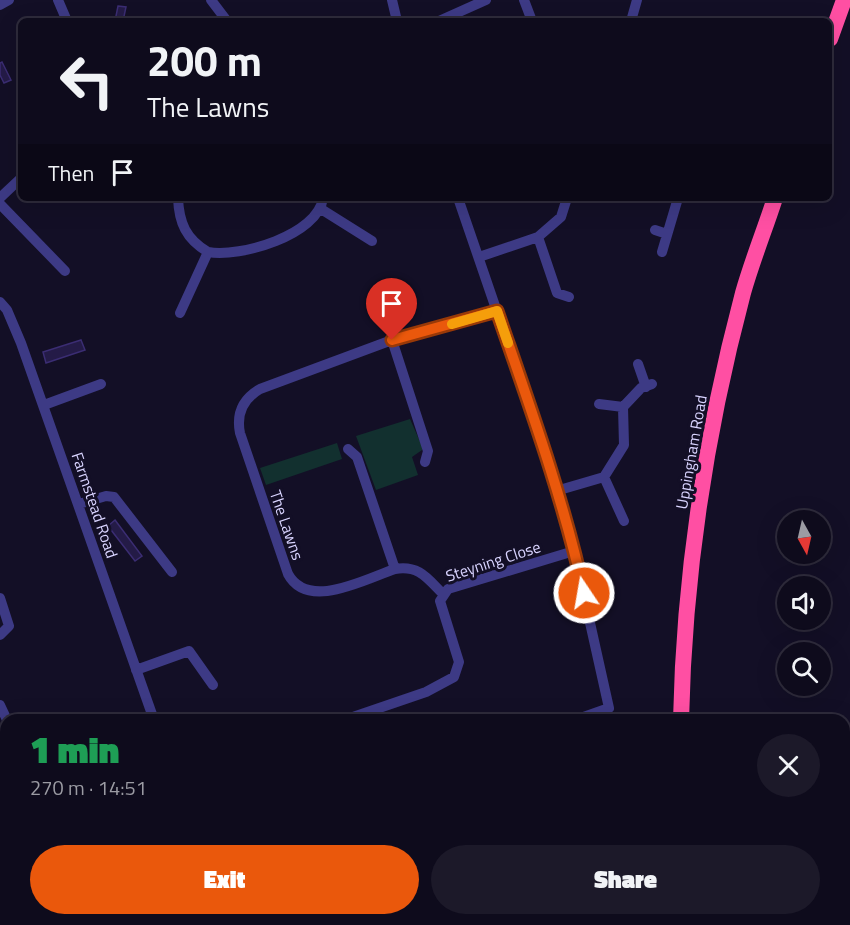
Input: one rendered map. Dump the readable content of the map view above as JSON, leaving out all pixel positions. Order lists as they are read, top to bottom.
{
  "streets": {
    "highway": ["Uppingham Road"],
    "street": ["Farmstead Road", "The Lawns", "Steyning Close"]
  },
  "north": "bottom",
  "page": {
    "turn": ["200 m", "The Lawns"],
    "then": "Then",
    "heading": ["1 min", "270 m · 14:51"],
    "buttons": ["Exit", "Share"]
  }
}
